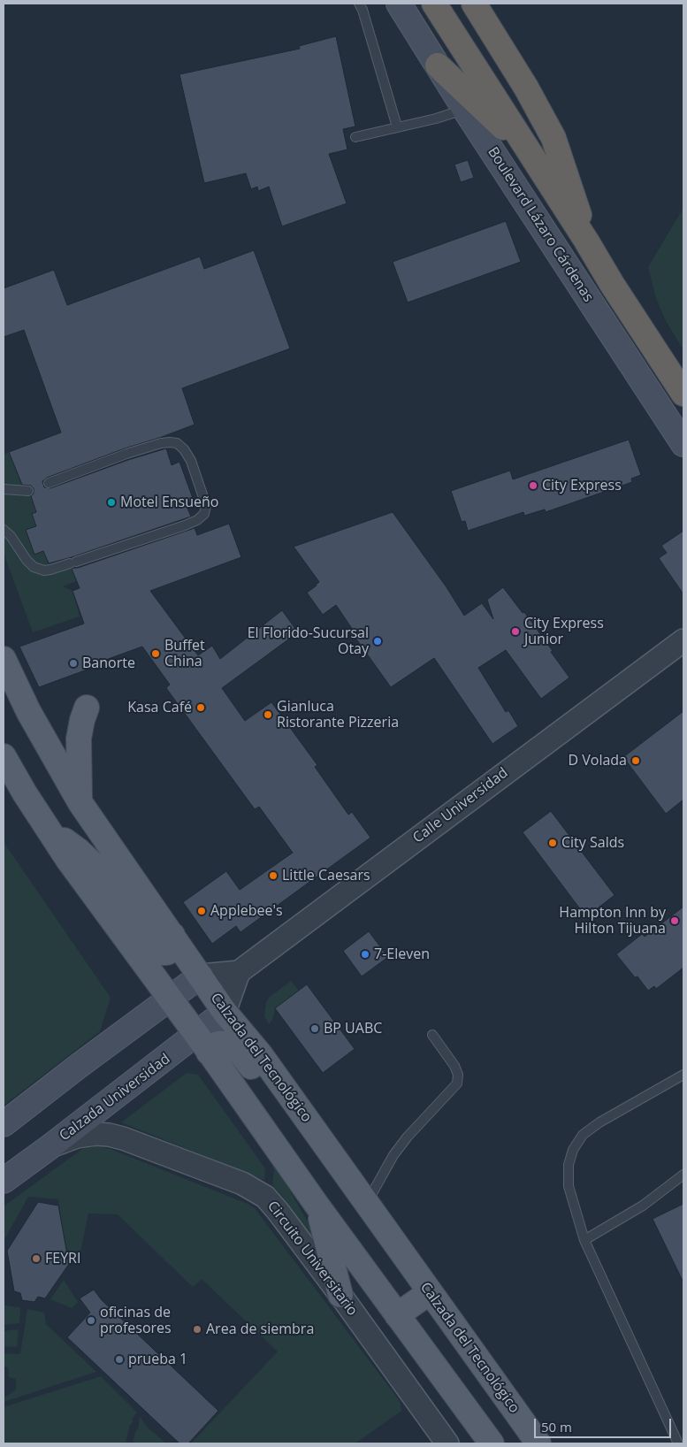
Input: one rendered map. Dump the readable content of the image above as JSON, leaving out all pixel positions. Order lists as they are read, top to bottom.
{
  "streets": {
    "highway": ["Boulevard Lázaro Cárdenas"],
    "main road": ["Calzada del Tecnológico", "Calzada Universidad"],
    "street": ["Calle Universidad", "Circuito Universitario"]
  },
  "crossings": [
    ["Calle Universidad", "Calzada del Tecnológico"],
    ["Calzada del Tecnológico", "Calzada Universidad"],
    ["Calzada Universidad", "Circuito Universitario"]
  ],
  "places": [
    "City Express",
    "Motel Ensueño",
    "City Express Junior",
    "El Florido-Sucursal Otay",
    "Buffet China",
    "Banorte",
    "Kasa Café",
    "Gianluca Ristorante Pizzeria",
    "D Volada",
    "City Salds",
    "Little Caesars",
    "Applebee's",
    "Hampton Inn by Hilton Tijuana",
    "7-Eleven",
    "BP UABC",
    "FEYRI",
    "oficinas de profesores",
    "Area de siembra",
    "prueba 1"
  ],
  "scale_bar": "50 m"
}
